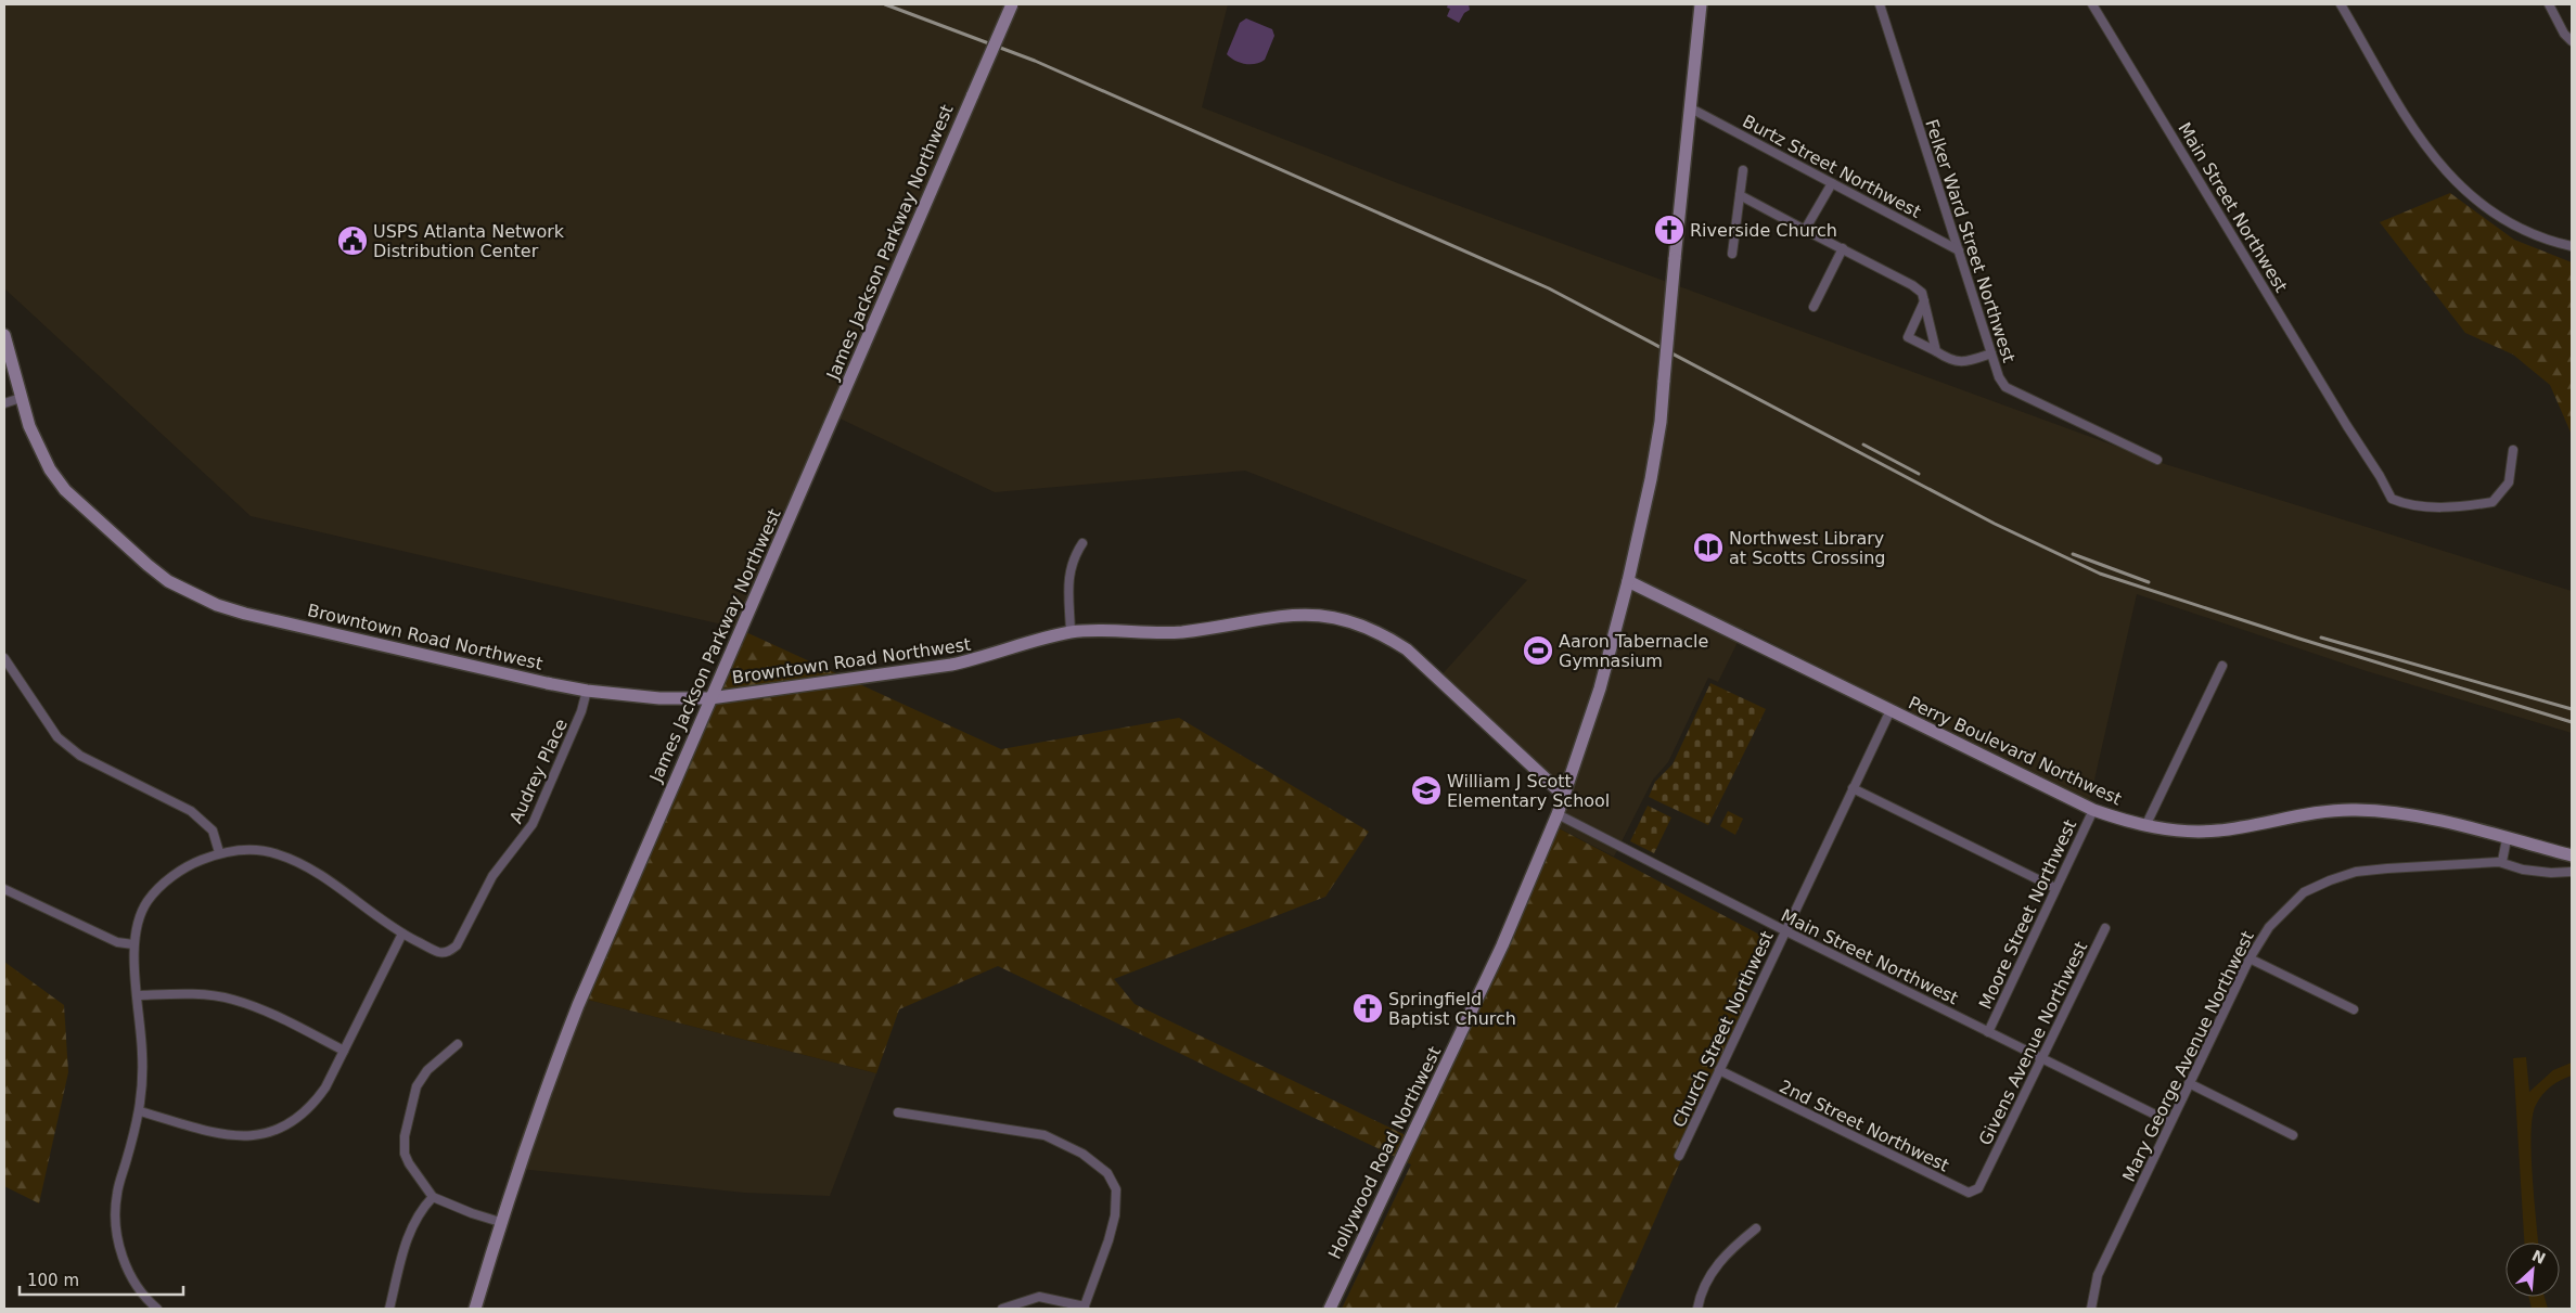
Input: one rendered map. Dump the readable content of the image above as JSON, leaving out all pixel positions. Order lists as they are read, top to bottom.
{
  "streets": {
    "street": [
      "Burtz Street Northwest",
      "Main Street Northwest",
      "Felker Ward Street Northwest",
      "James Jackson Parkway Northwest",
      "Browntown Road Northwest",
      "Perry Boulevard Northwest",
      "Audrey Place",
      "Moore Street Northwest",
      "Church Street Northwest",
      "Givens Avenue Northwest",
      "Mary George Avenue Northwest",
      "2nd Street Northwest",
      "Hollywood Road Northwest"
    ]
  },
  "crossings": [
    ["Burtz Street Northwest", "Felker Ward Street Northwest"],
    ["Burtz Street Northwest", "Hollywood Road Northwest"],
    ["Main Street Northwest", "Moore Street Northwest"],
    ["Main Street Northwest", "Church Street Northwest"],
    ["Main Street Northwest", "Givens Avenue Northwest"],
    ["Main Street Northwest", "Mary George Avenue Northwest"],
    ["Main Street Northwest", "Hollywood Road Northwest"],
    ["James Jackson Parkway Northwest", "Browntown Road Northwest"],
    ["Browntown Road Northwest", "Audrey Place"],
    ["Browntown Road Northwest", "Hollywood Road Northwest"],
    ["Perry Boulevard Northwest", "Moore Street Northwest"],
    ["Perry Boulevard Northwest", "Church Street Northwest"],
    ["Perry Boulevard Northwest", "Hollywood Road Northwest"],
    ["Church Street Northwest", "2nd Street Northwest"],
    ["Givens Avenue Northwest", "2nd Street Northwest"]
  ],
  "places": {
    "church": ["Riverside Church", "Springfield Baptist Church"],
    "public building": ["USPS Atlanta Network Distribution Center"],
    "library": ["Northwest Library at Scotts Crossing"],
    "sports": ["Aaron Tabernacle Gymnasium"],
    "school or university": ["William J Scott Elementary School"]
  },
  "scale_bar": "100 m",
  "north": "top right"
}
